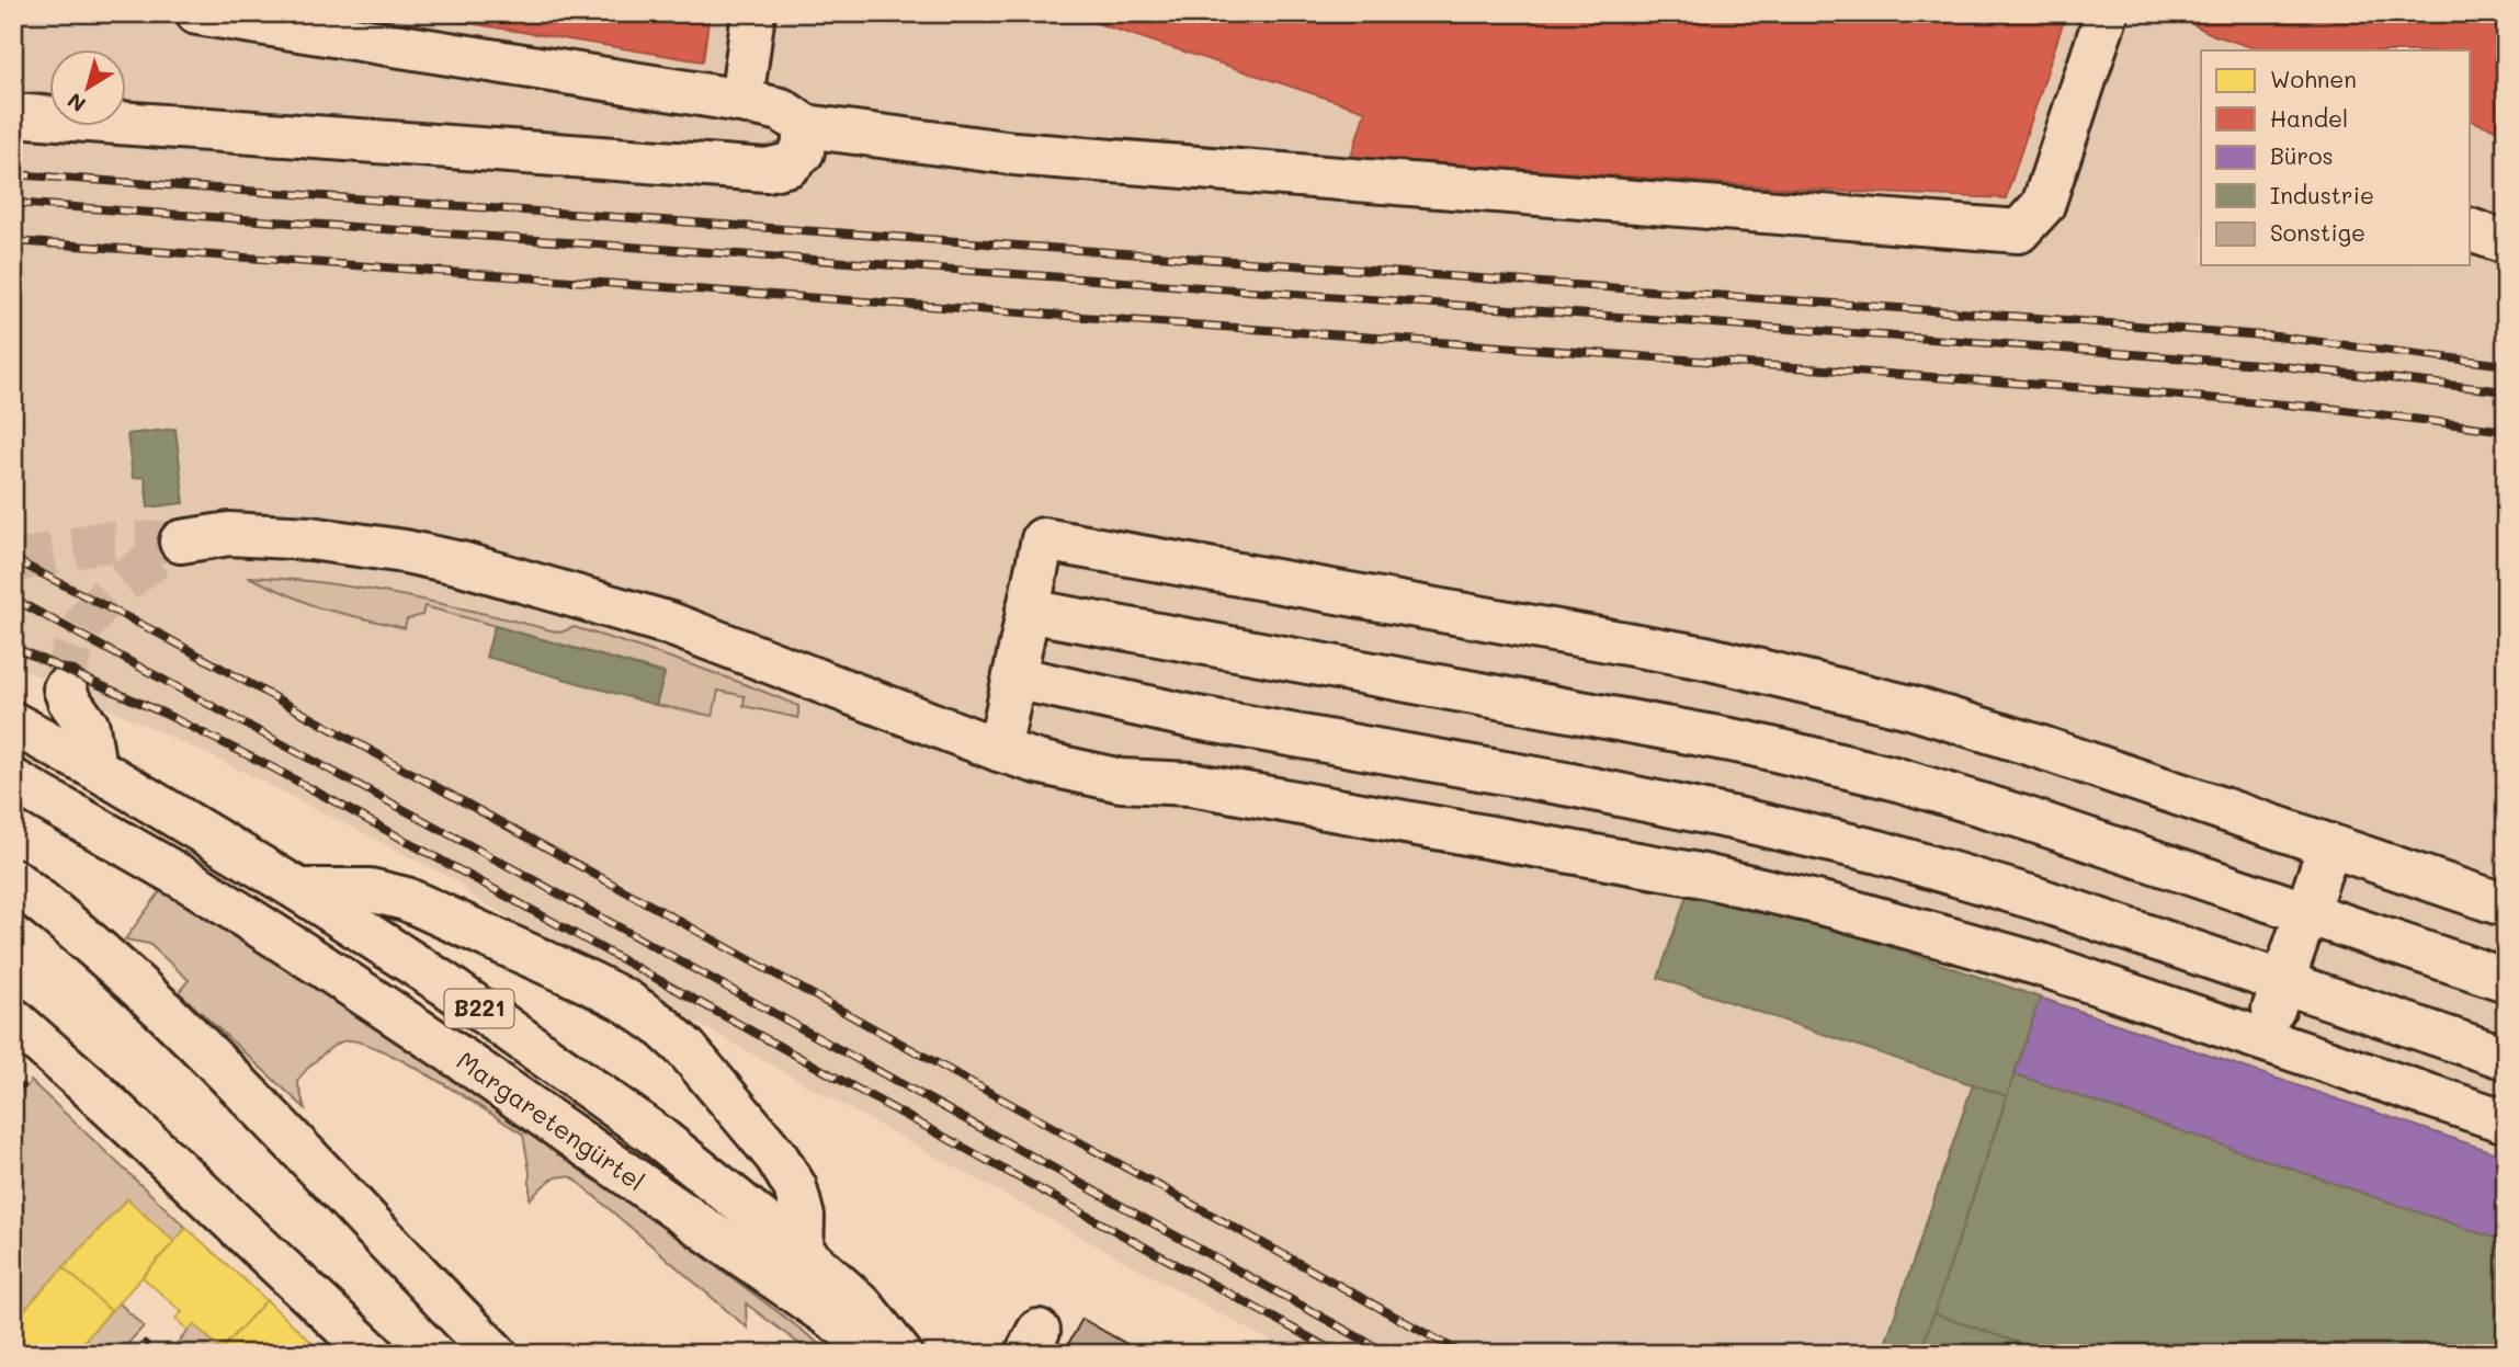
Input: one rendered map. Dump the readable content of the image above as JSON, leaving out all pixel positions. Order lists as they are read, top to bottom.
{
  "streets": {
    "main road": ["B221", "Margaretengürtel"]
  },
  "legend": [
    "Wohnen",
    "Handel",
    "Büros",
    "Industrie",
    "Sonstige"
  ],
  "north": "bottom left"
}
